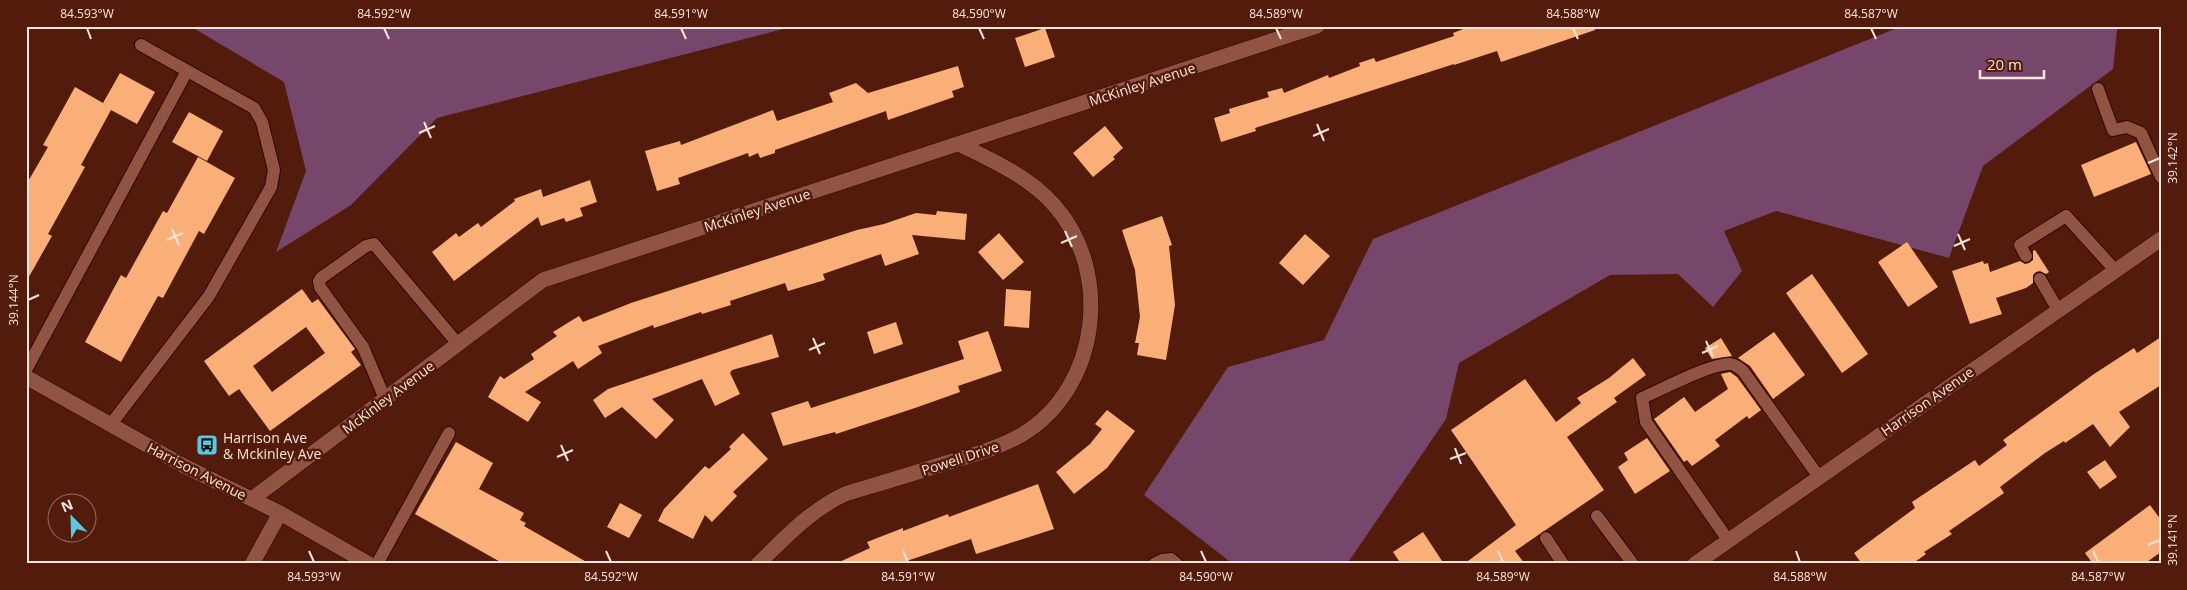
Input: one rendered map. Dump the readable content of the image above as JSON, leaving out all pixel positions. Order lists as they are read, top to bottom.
{
  "streets": {
    "street": ["McKinley Avenue", "Harrison Avenue", "Powell Drive"]
  },
  "crossings": [
    ["McKinley Avenue", "Harrison Avenue"],
    ["McKinley Avenue", "Powell Drive"]
  ],
  "places": {
    "bus stop": ["Harrison Ave & Mckinley Ave"]
  },
  "scale_bar": "20 m",
  "north": "top left",
  "coordinates": [
    "84.593°W",
    "84.592°W",
    "84.591°W",
    "84.590°W",
    "84.589°W",
    "84.588°W",
    "84.587°W",
    "39.142°N",
    "39.144°N",
    "39.141°N"
  ]
}
